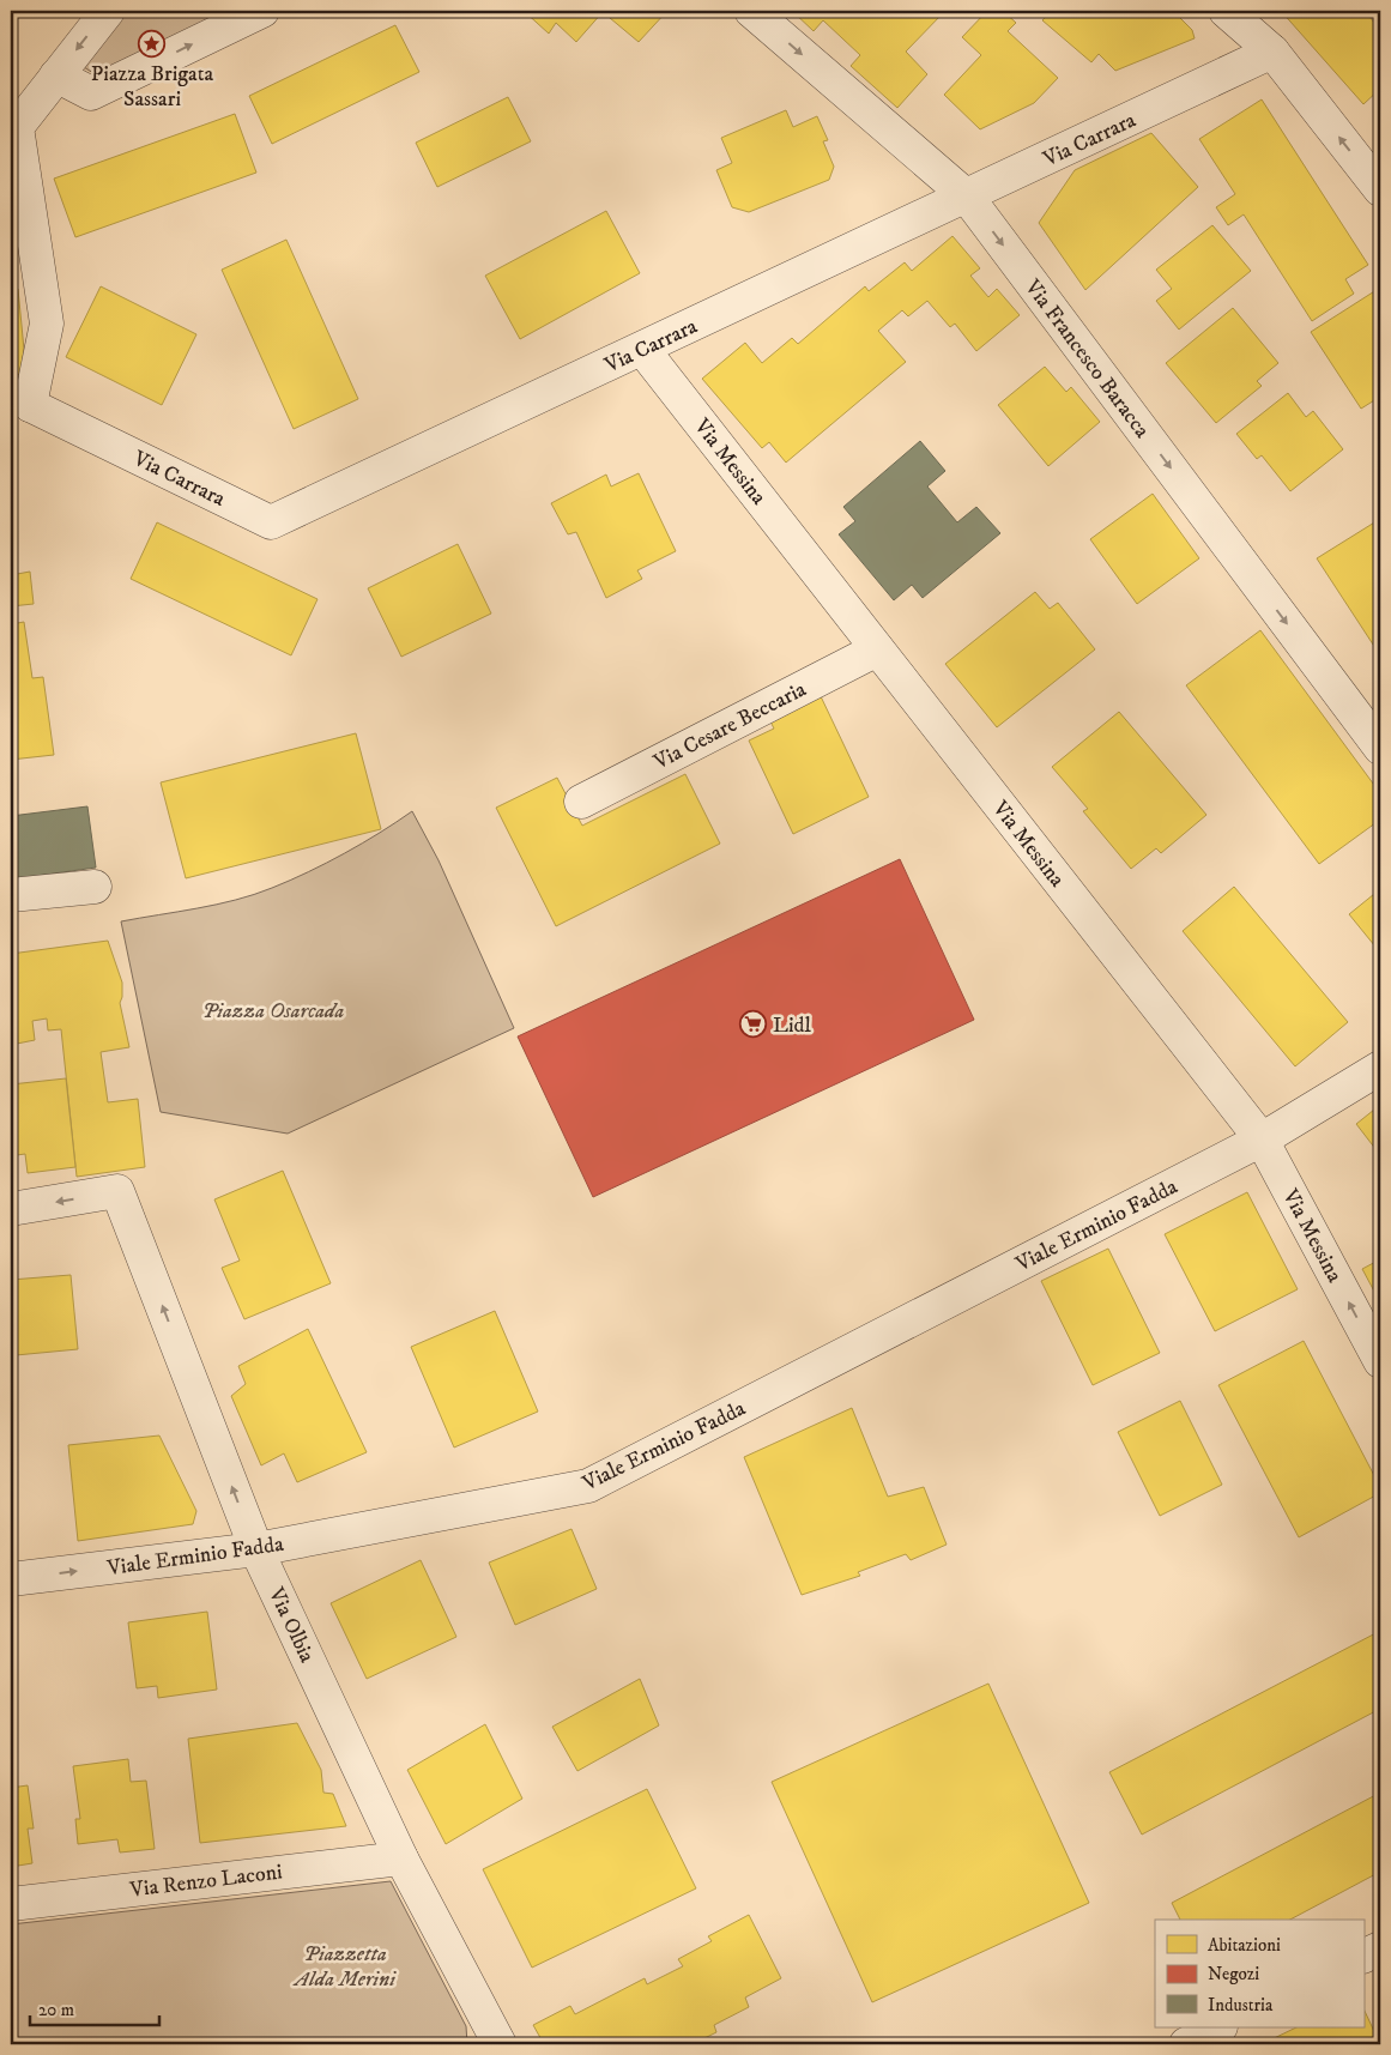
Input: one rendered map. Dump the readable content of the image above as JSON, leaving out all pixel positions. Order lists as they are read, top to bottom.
{
  "streets": {
    "street": [
      "Via Carrara",
      "Via Francesco Baracca",
      "Via Messina",
      "Via Cesare Beccaria",
      "Viale Erminio Fadda",
      "Via Olbia",
      "Via Renzo Laconi"
    ]
  },
  "crossings": [
    ["Via Carrara", "Via Francesco Baracca"],
    ["Via Carrara", "Via Messina"],
    ["Via Messina", "Via Cesare Beccaria"],
    ["Via Messina", "Viale Erminio Fadda"],
    ["Viale Erminio Fadda", "Via Olbia"],
    ["Via Olbia", "Via Renzo Laconi"]
  ],
  "one_way": ["Via Francesco Baracca", "Via Olbia"],
  "parks": ["Piazza Osarcada", "Piazzetta Alda Merini"],
  "places": {
    "place": ["Piazza Brigata Sassari"],
    "supermarket": ["Lidl"]
  },
  "legend": ["Abitazioni", "Negozi", "Industria"],
  "scale_bar": "20 m"
}
